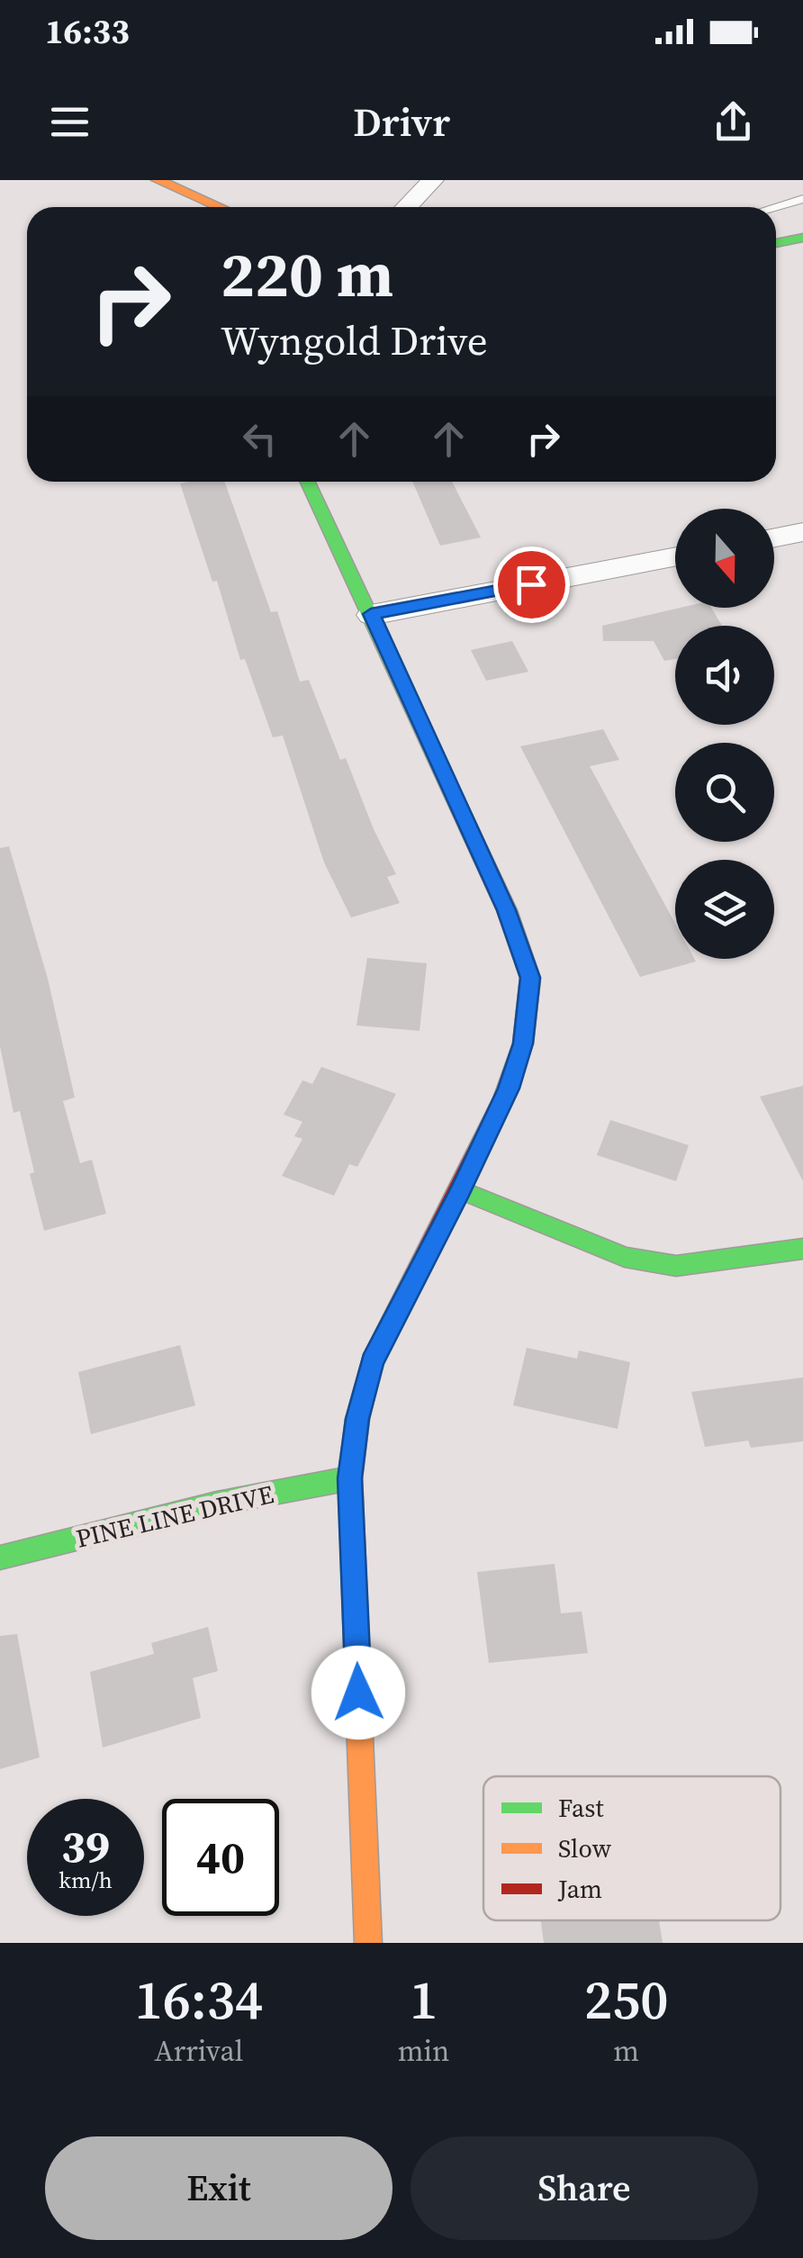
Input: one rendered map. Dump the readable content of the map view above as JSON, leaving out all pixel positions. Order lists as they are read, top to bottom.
{
  "streets": {
    "street": ["PINE LINE DRIVE"]
  },
  "legend": ["Fast", "Slow", "Jam"],
  "north": "bottom",
  "page": {
    "status": "16:33",
    "header": "Drivr",
    "turn": ["220 m", "Wyngold Drive"],
    "speed": "39 km/h",
    "limit": "40",
    "eta": [
      "16:34",
      "Arrival",
      "1",
      "min",
      "250",
      "m"
    ],
    "buttons": ["Exit", "Share"]
  }
}
